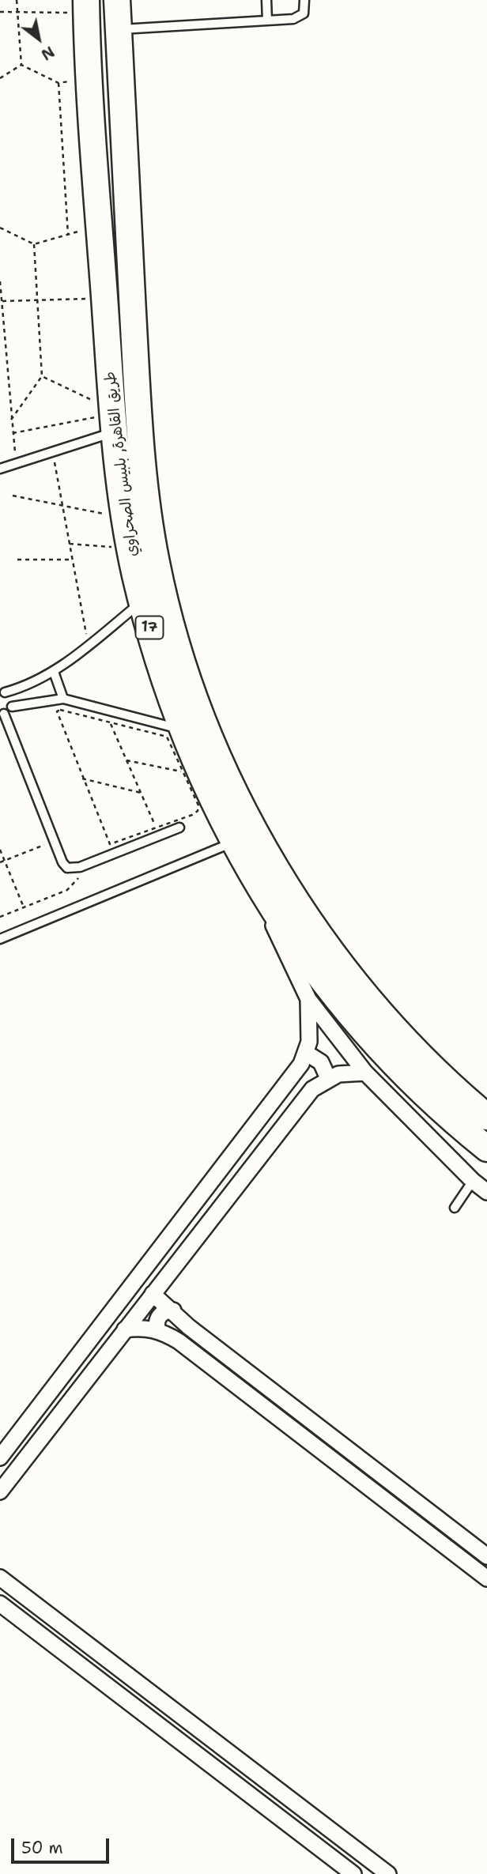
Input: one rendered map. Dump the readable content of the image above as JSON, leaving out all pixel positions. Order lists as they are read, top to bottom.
{
  "streets": {
    "highway": ["طريق القاهرة, بلبيس الصحراوي", "17"]
  },
  "scale_bar": "50 m",
  "north": "bottom right"
}
